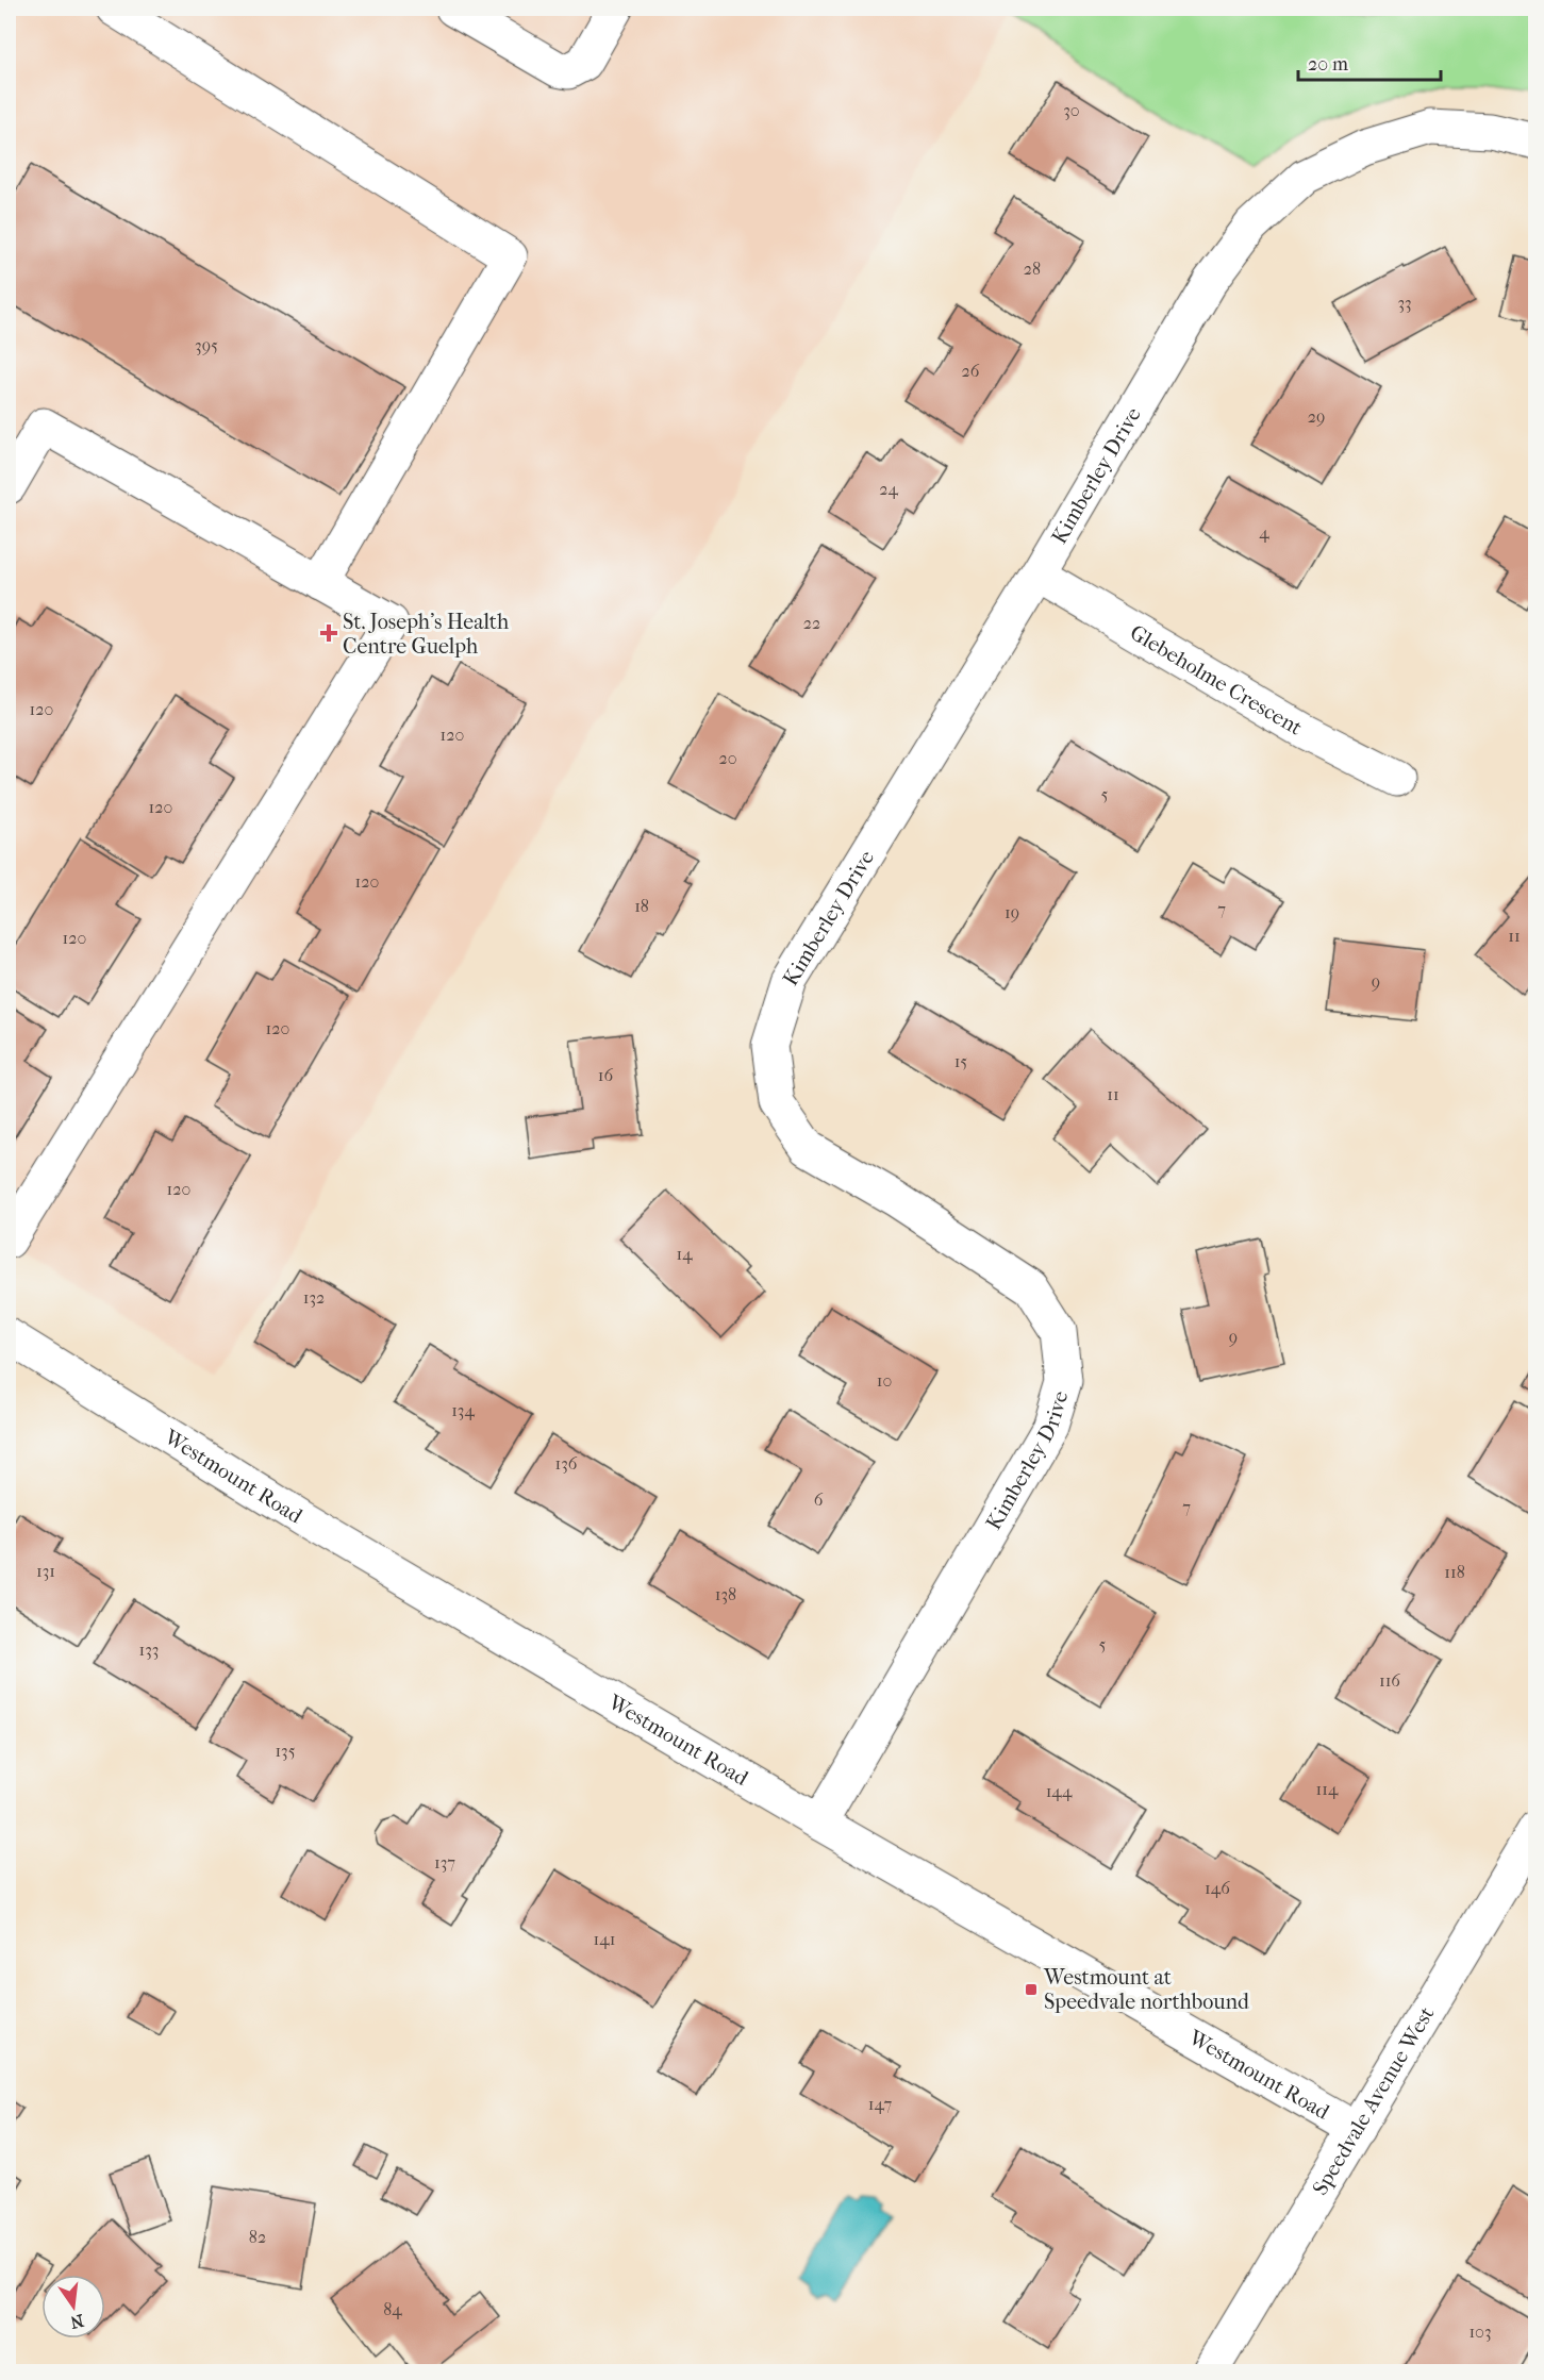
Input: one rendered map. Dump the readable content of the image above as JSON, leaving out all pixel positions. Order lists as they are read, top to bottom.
{
  "streets": {
    "street": [
      "Kimberley Drive",
      "Glebeholme Crescent",
      "Westmount Road",
      "Speedvale Avenue West"
    ]
  },
  "crossings": [
    ["Kimberley Drive", "Glebeholme Crescent"],
    ["Kimberley Drive", "Westmount Road"],
    ["Westmount Road", "Speedvale Avenue West"]
  ],
  "places": {
    "health": ["St. Joseph's Health Centre Guelph"],
    "transit": ["Westmount at Speedvale northbound"]
  },
  "house_numbers": [
    "30",
    "28",
    "33",
    "395",
    "26",
    "29",
    "24",
    "4",
    "22",
    "120",
    "120",
    "20",
    "5",
    "120",
    "120",
    "18",
    "7",
    "19",
    "11",
    "120",
    "9",
    "120",
    "15",
    "16",
    "11",
    "120",
    "14",
    "132",
    "9",
    "10",
    "134",
    "136",
    "6",
    "7",
    "131",
    "118",
    "138",
    "5",
    "133",
    "116",
    "135",
    "114",
    "144",
    "137",
    "146",
    "141",
    "147",
    "82",
    "84",
    "103"
  ],
  "scale_bar": "20 m",
  "north": "bottom"
}
